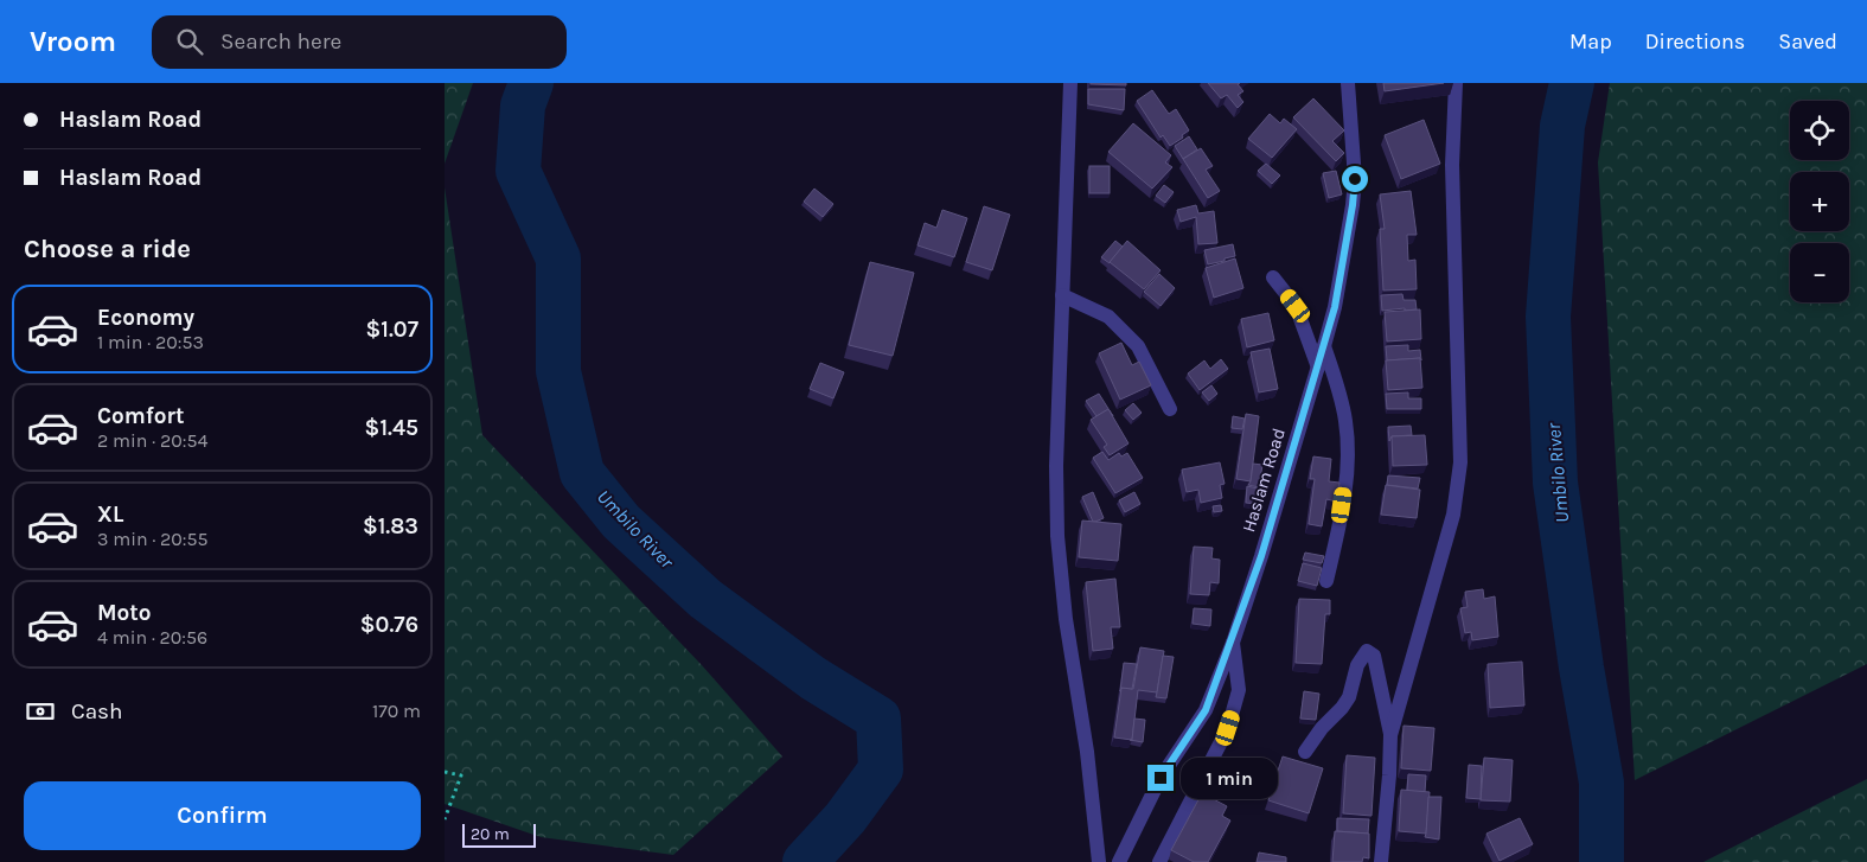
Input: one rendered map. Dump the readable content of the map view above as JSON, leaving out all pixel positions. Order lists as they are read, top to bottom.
{
  "streets": {
    "street": ["Haslam Road"]
  },
  "water": ["Umbilo River"],
  "scale_bar": "20 m",
  "page": {
    "header": "Vroom",
    "search": "Search here",
    "nav": ["Map", "Directions", "Saved"],
    "banner": ["Haslam Road", "Haslam Road"],
    "map_buttons": ["+", "−"],
    "heading": "Choose a ride",
    "list": [
      {
        "name": "Economy",
        "note": "1 min · 20:53",
        "value": "$1.07"
      },
      {
        "name": "Comfort",
        "note": "2 min · 20:54",
        "value": "$1.45"
      },
      {
        "name": "XL",
        "note": "3 min · 20:55",
        "value": "$1.83"
      },
      {
        "name": "Moto",
        "note": "4 min · 20:56",
        "value": "$0.76"
      }
    ],
    "pay": ["Cash", "170 m"],
    "bubble": "1 min",
    "buttons": "Confirm",
    "scale": "20 m"
  }
}
